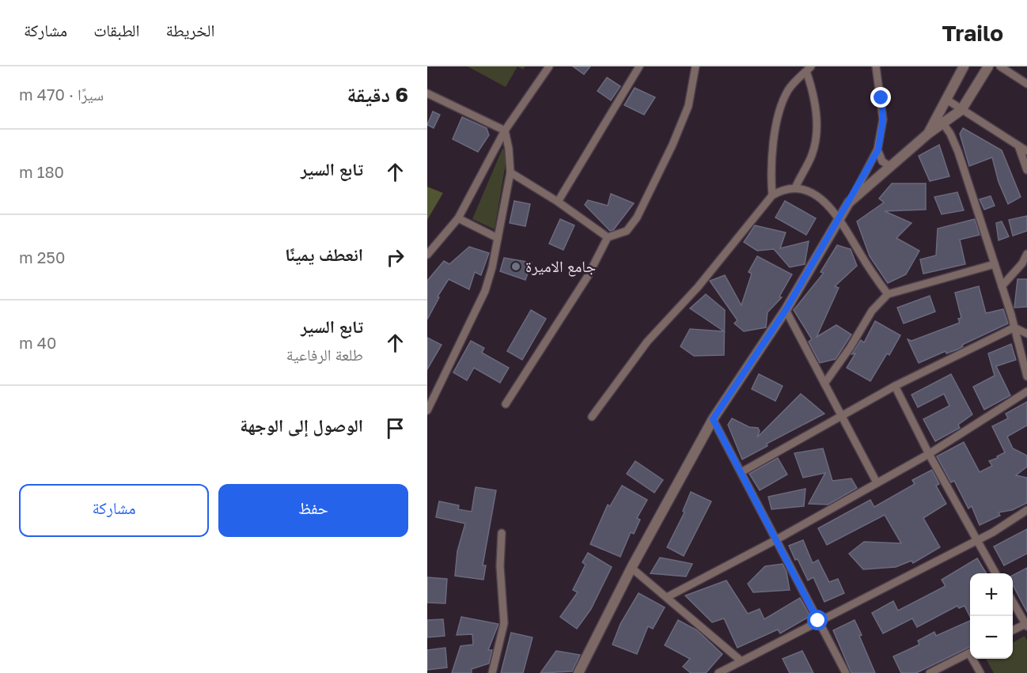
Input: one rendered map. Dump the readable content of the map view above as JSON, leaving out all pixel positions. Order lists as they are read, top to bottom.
{
  "places": ["جامع الاميرة"],
  "page": {
    "header": "Trailo",
    "nav": ["الخريطة", "الطبقات", "مشاركة"],
    "heading": ["6 دقيقة", "سيرًا · 470 m"],
    "list": [
      ["تابع السير", "180 m"],
      ["انعطف يمينًا", "250 m"],
      ["تابع السير", "طلعة الرفاعية", "40 m"],
      "الوصول إلى الوجهة"
    ],
    "buttons": ["حفظ", "مشاركة"],
    "map_buttons": ["+", "−"]
  }
}
